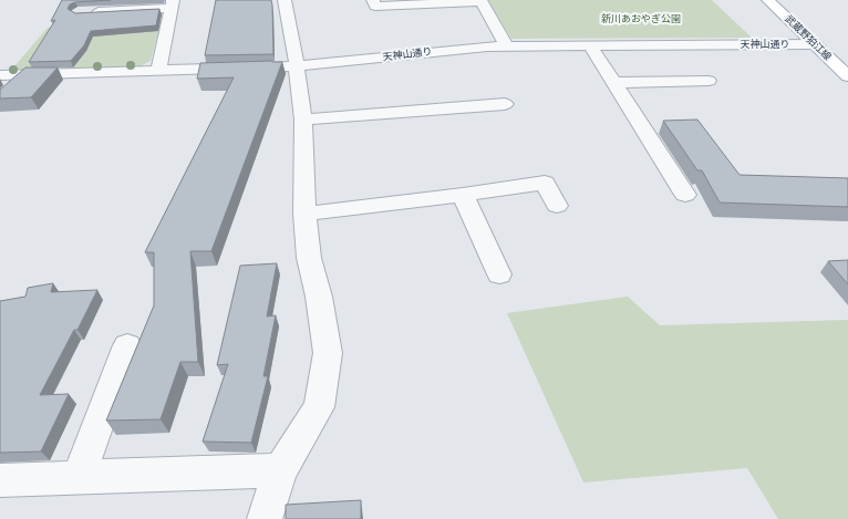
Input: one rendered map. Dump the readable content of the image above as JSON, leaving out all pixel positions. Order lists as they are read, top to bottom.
{
  "streets": {
    "main road": ["武蔵野狛江線"],
    "street": ["天神山通り"]
  },
  "crossings": [
    ["武蔵野狛江線", "天神山通り"]
  ],
  "parks": ["新川あおやぎ公園"]
}
